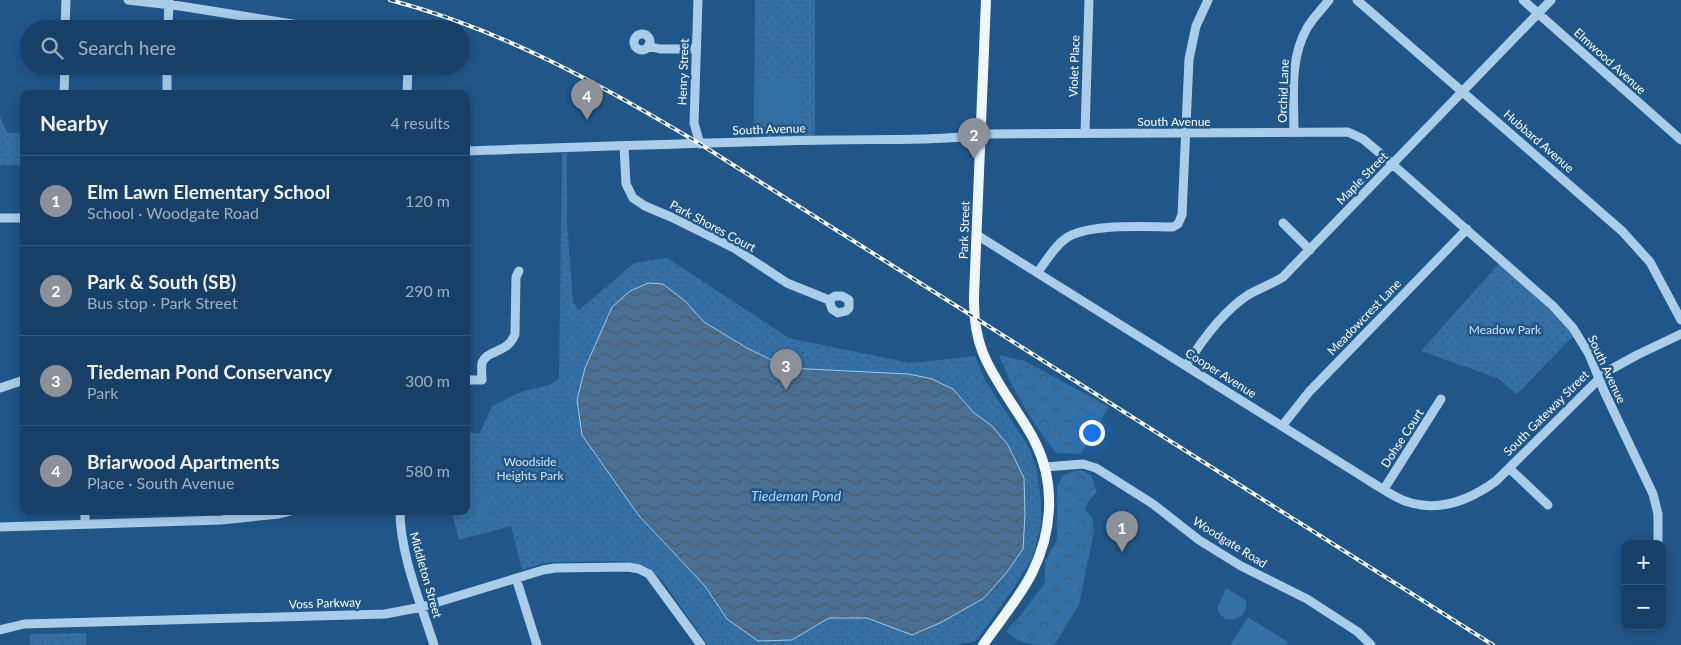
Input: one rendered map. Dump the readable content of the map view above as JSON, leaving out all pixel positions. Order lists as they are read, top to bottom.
{
  "streets": {
    "main road": ["Park Street"],
    "street": [
      "Elmwood Avenue",
      "Violet Place",
      "Henry Street",
      "Orchid Lane",
      "South Avenue",
      "Hubbard Avenue",
      "Maple Street",
      "Park Shores Court",
      "Meadowcrest Lane",
      "Cooper Avenue",
      "South Gateway Street",
      "Dohse Court",
      "Woodgate Road",
      "Middleton Street",
      "Voss Parkway"
    ]
  },
  "crossings": [
    ["Elmwood Avenue", "Maple Street"],
    ["Violet Place", "South Avenue"],
    ["Henry Street", "South Avenue"],
    ["Orchid Lane", "South Avenue"],
    ["South Avenue", "Maple Street"],
    ["South Avenue", "Park Shores Court"],
    ["South Avenue", "Park Street"],
    ["South Avenue", "Meadowcrest Lane"],
    ["South Avenue", "South Gateway Street"],
    ["Hubbard Avenue", "Maple Street"],
    ["Maple Street", "Cooper Avenue"],
    ["Park Street", "Cooper Avenue"],
    ["Park Street", "Woodgate Road"],
    ["Meadowcrest Lane", "Cooper Avenue"],
    ["Cooper Avenue", "South Gateway Street"],
    ["Cooper Avenue", "Dohse Court"],
    ["Middleton Street", "Voss Parkway"]
  ],
  "water": ["Tiedeman Pond"],
  "parks": ["Meadow Park", "Woodside Heights Park"],
  "page": {
    "search": "Search here",
    "pins": [
      "4",
      "2",
      "3",
      "1"
    ],
    "heading": ["Nearby", "4 results"],
    "list": [
      {
        "mark": "1",
        "name": "Elm Lawn Elementary School",
        "note": "School · Woodgate Road",
        "value": "120 m"
      },
      {
        "mark": "2",
        "name": "Park & South (SB)",
        "note": "Bus stop · Park Street",
        "value": "290 m"
      },
      {
        "mark": "3",
        "name": "Tiedeman Pond Conservancy",
        "note": "Park",
        "value": "300 m"
      },
      {
        "mark": "4",
        "name": "Briarwood Apartments",
        "note": "Place · South Avenue",
        "value": "580 m"
      }
    ],
    "map_buttons": ["+", "−"]
  }
}
